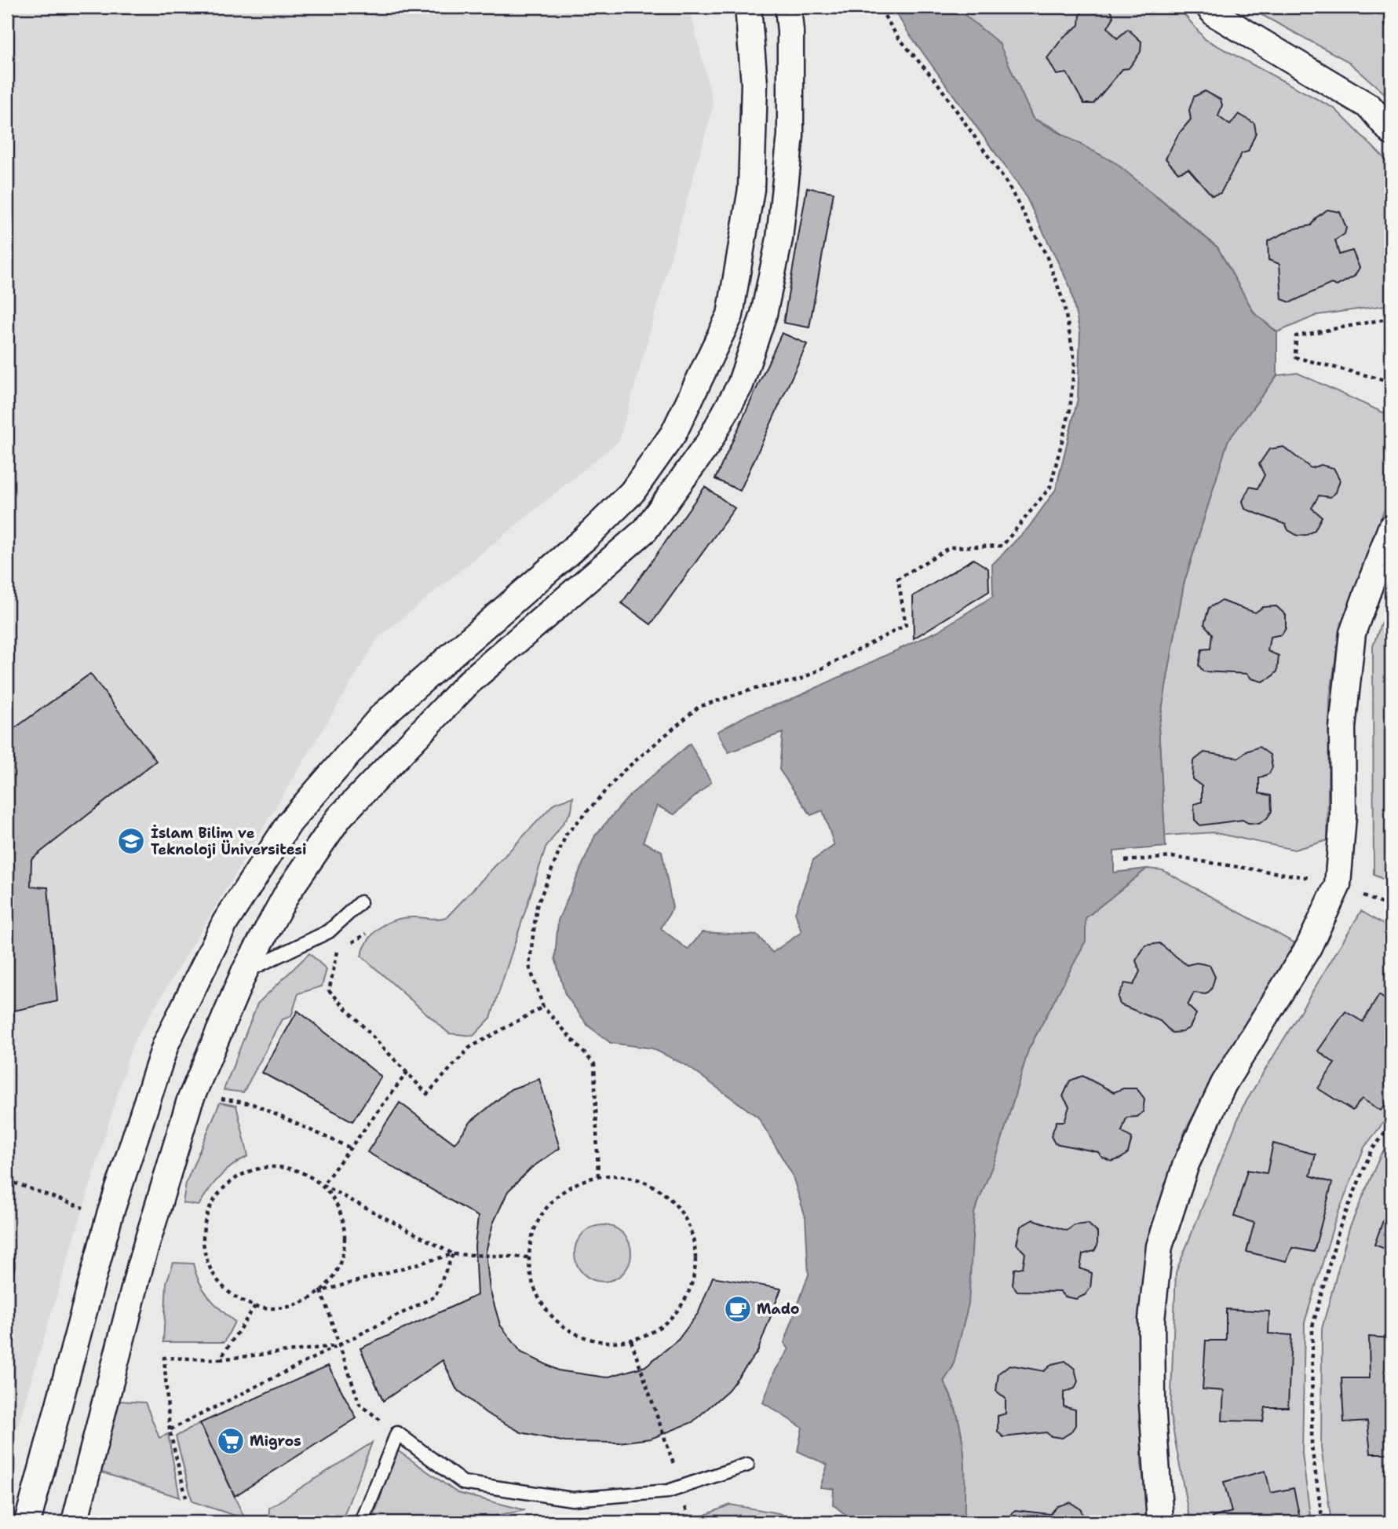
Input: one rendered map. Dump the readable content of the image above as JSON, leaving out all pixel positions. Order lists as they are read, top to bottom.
{
  "places": {
    "school or university": ["İslam Bilim ve Teknoloji Üniversitesi"],
    "cafe": ["Mado"],
    "supermarket": ["Migros"]
  }
}
